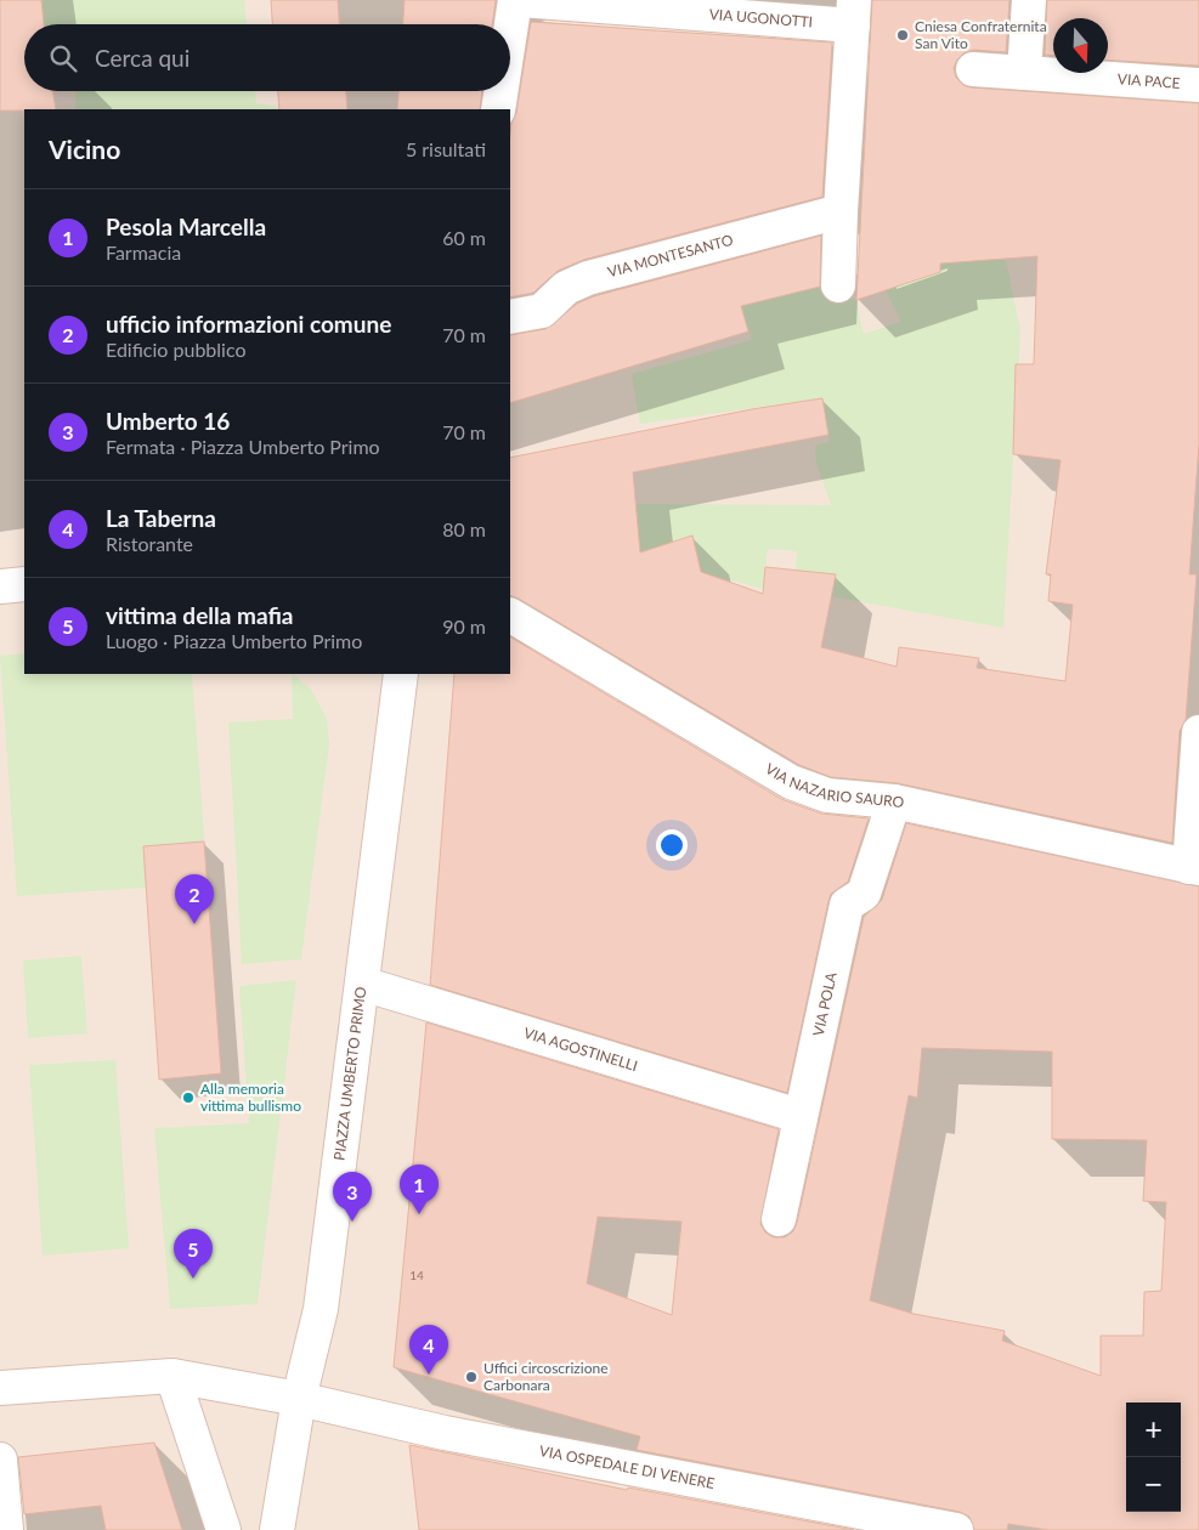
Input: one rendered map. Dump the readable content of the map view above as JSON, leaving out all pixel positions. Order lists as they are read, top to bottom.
{
  "streets": {
    "street": [
      "VIA UGONOTTI",
      "VIA PACE",
      "VIA MONTESANTO",
      "VIA NAZARIO SAURO",
      "VIA POLA",
      "VIA AGOSTINELLI",
      "PIAZZA UMBERTO PRIMO",
      "VIA OSPEDALE DI VENERE"
    ]
  },
  "crossings": [
    ["VIA UGONOTTI", "VIA MONTESANTO"],
    ["VIA NAZARIO SAURO", "VIA POLA"],
    ["VIA POLA", "VIA AGOSTINELLI"],
    ["VIA AGOSTINELLI", "PIAZZA UMBERTO PRIMO"],
    ["PIAZZA UMBERTO PRIMO", "VIA OSPEDALE DI VENERE"]
  ],
  "places": ["Cniesa Confraternita San Vito", "Alla memoria vittima bullismo", "Uffici circoscrizione Carbonara"],
  "house_numbers": ["14"],
  "north": "bottom",
  "page": {
    "search": "Cerca qui",
    "heading": ["Vicino", "5 risultati"],
    "list": [
      {
        "mark": "1",
        "name": "Pesola Marcella",
        "note": "Farmacia",
        "value": "60 m"
      },
      {
        "mark": "2",
        "name": "ufficio informazioni comune",
        "note": "Edificio pubblico",
        "value": "70 m"
      },
      {
        "mark": "3",
        "name": "Umberto 16",
        "note": "Fermata · Piazza Umberto Primo",
        "value": "70 m"
      },
      {
        "mark": "4",
        "name": "La Taberna",
        "note": "Ristorante",
        "value": "80 m"
      },
      {
        "mark": "5",
        "name": "vittima della mafia",
        "note": "Luogo · Piazza Umberto Primo",
        "value": "90 m"
      }
    ],
    "pins": [
      "2",
      "1",
      "3",
      "5",
      "4"
    ],
    "map_buttons": ["+", "−"]
  }
}
